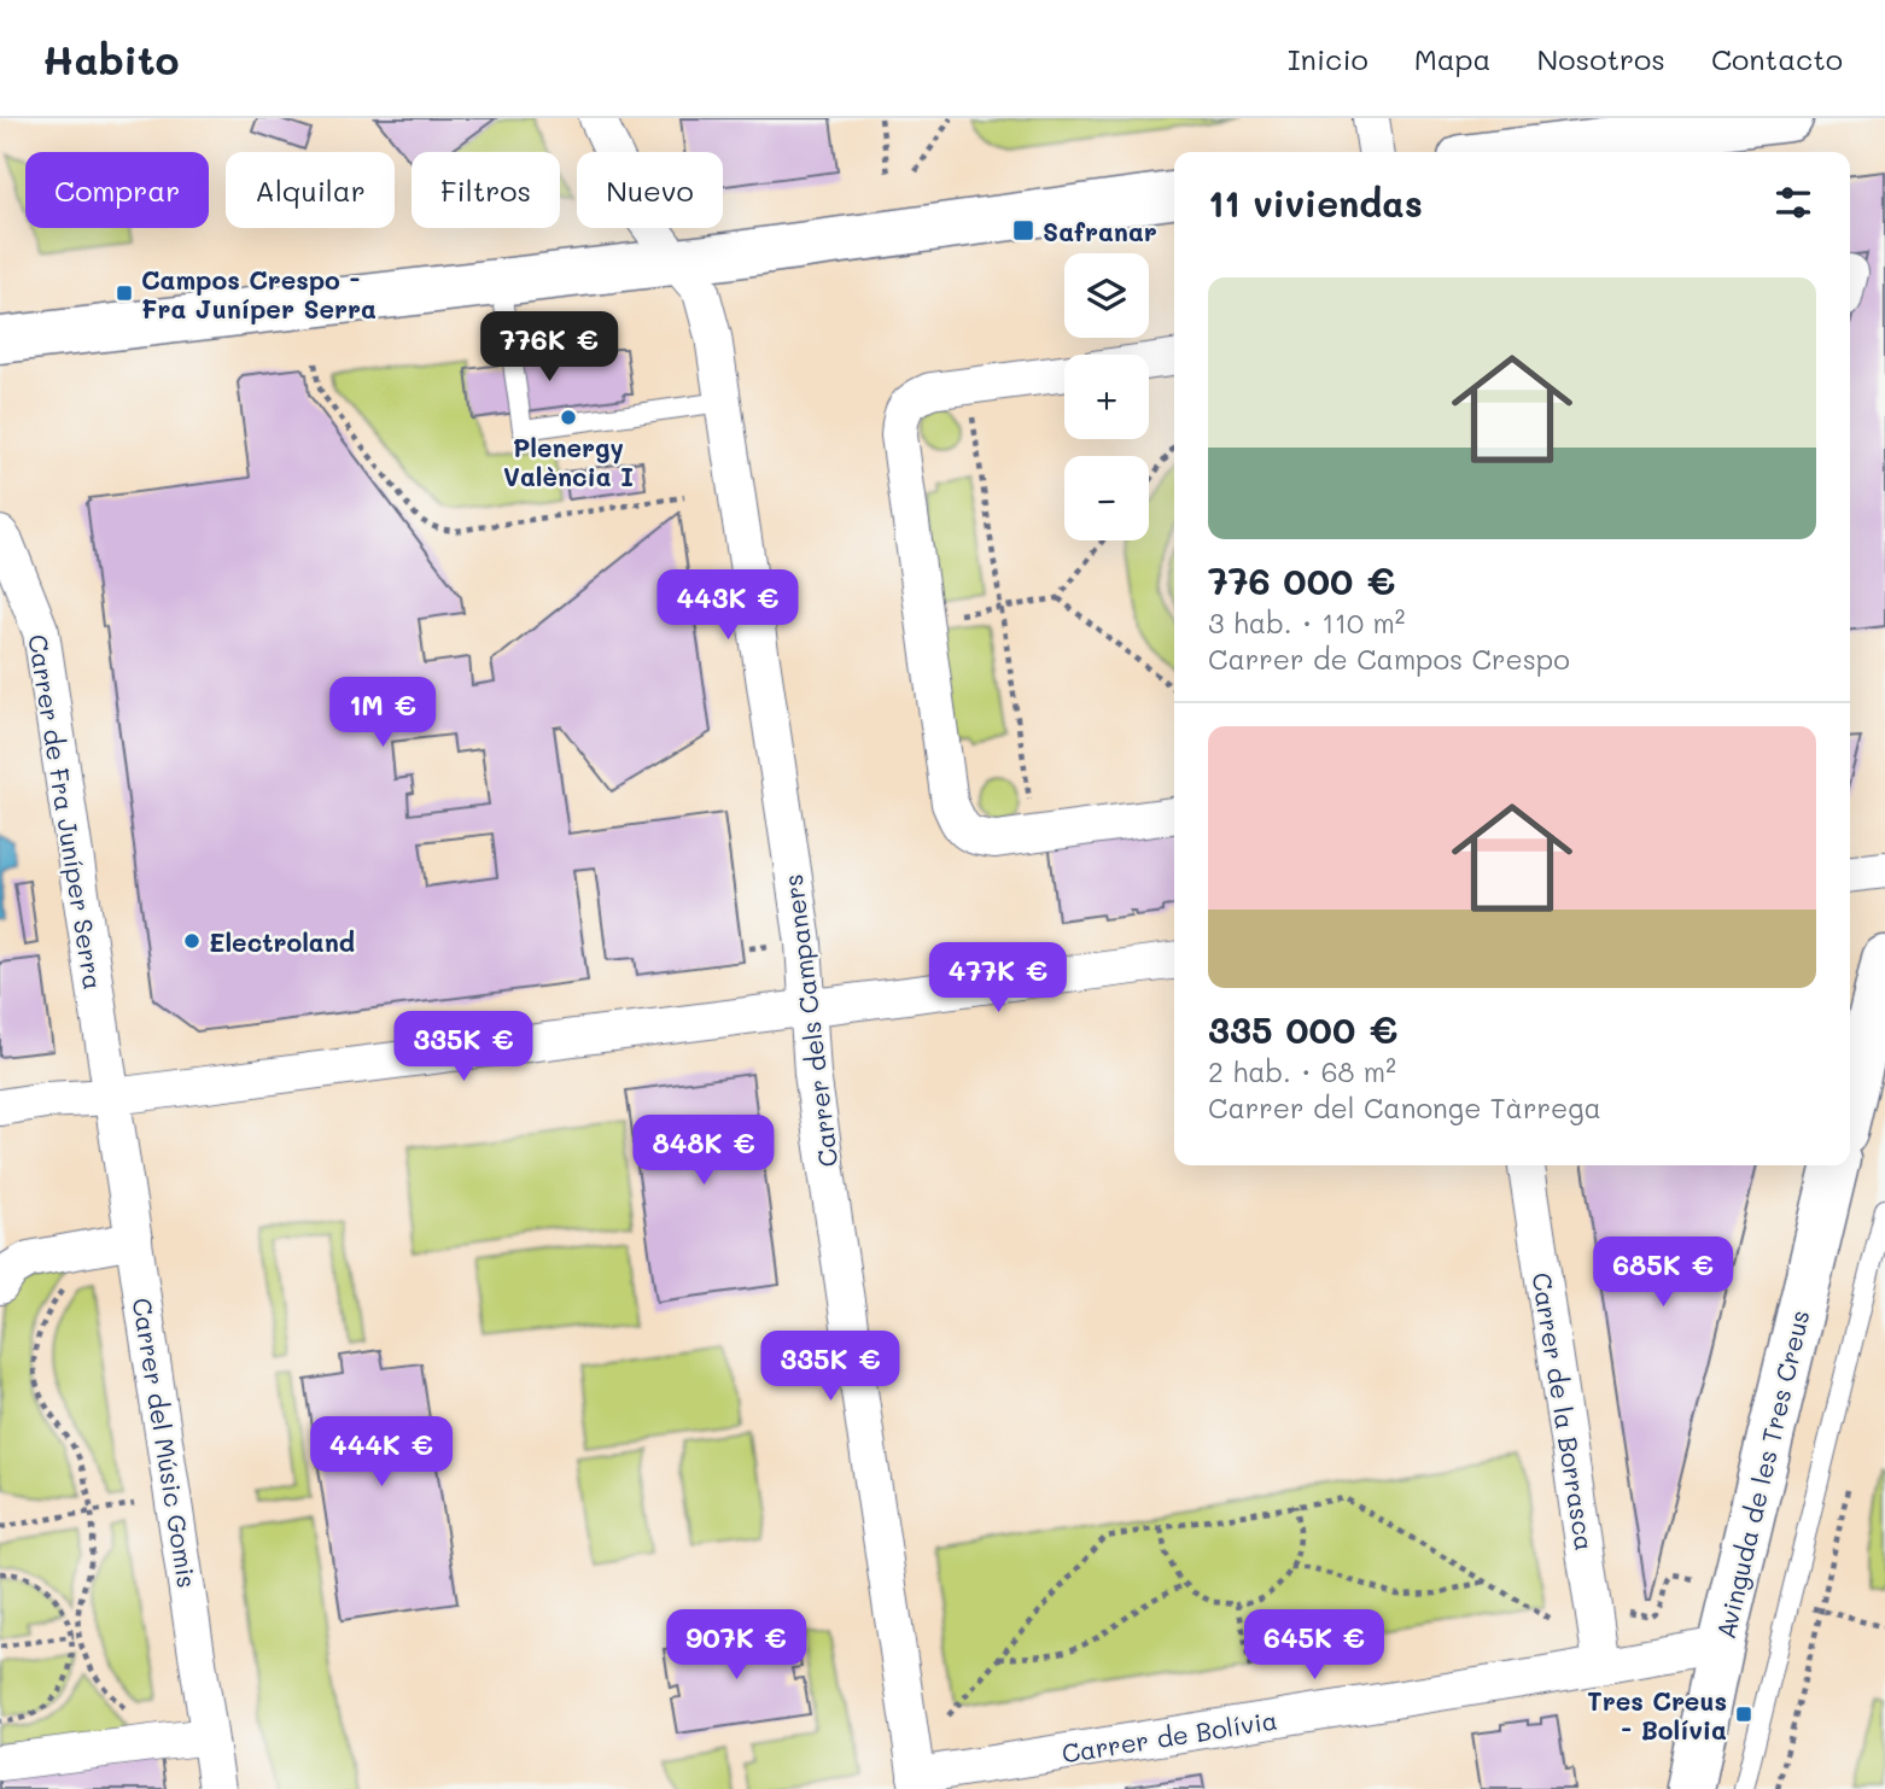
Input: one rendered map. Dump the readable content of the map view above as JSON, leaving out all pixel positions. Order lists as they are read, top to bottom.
{
  "streets": {
    "street": [
      "Carrer de Fra Juníper Serra",
      "Carrer dels Campaners",
      "Carrer de la Borrasca",
      "Carrer del Músic Gomis",
      "Avinguda de les Tres Creus",
      "Carrer de Bolívia"
    ]
  },
  "crossings": [
    ["Carrer de Fra Juníper Serra", "Carrer del Músic Gomis"],
    ["Carrer dels Campaners", "Carrer de Bolívia"],
    ["Carrer de la Borrasca", "Carrer de Bolívia"],
    ["Avinguda de les Tres Creus", "Carrer de Bolívia"]
  ],
  "places": {
    "transit": ["Safranar", "Campos Crespo - Fra Juníper Serra", "Tres Creus - Bolívia"],
    "other": ["Plenergy València I", "Electroland"]
  },
  "page": {
    "header": "Habito",
    "nav": [
      "Inicio",
      "Mapa",
      "Nosotros",
      "Contacto"
    ],
    "chip": [
      "Comprar",
      "Alquilar",
      "Filtros",
      "Nuevo"
    ],
    "heading": "11 viviendas",
    "map_buttons": ["+", "−"],
    "list": [
      {
        "name": "776 000 €",
        "note": "3 hab. · 110 m² · Carrer de Campos Crespo"
      },
      {
        "name": "335 000 €",
        "note": "2 hab. · 68 m² · Carrer del Canonge Tàrrega"
      }
    ],
    "price": [
      "776K €",
      "443K €",
      "1M €",
      "477K €",
      "335K €",
      "848K €",
      "685K €",
      "335K €",
      "444K €",
      "907K €",
      "645K €"
    ]
  }
}
